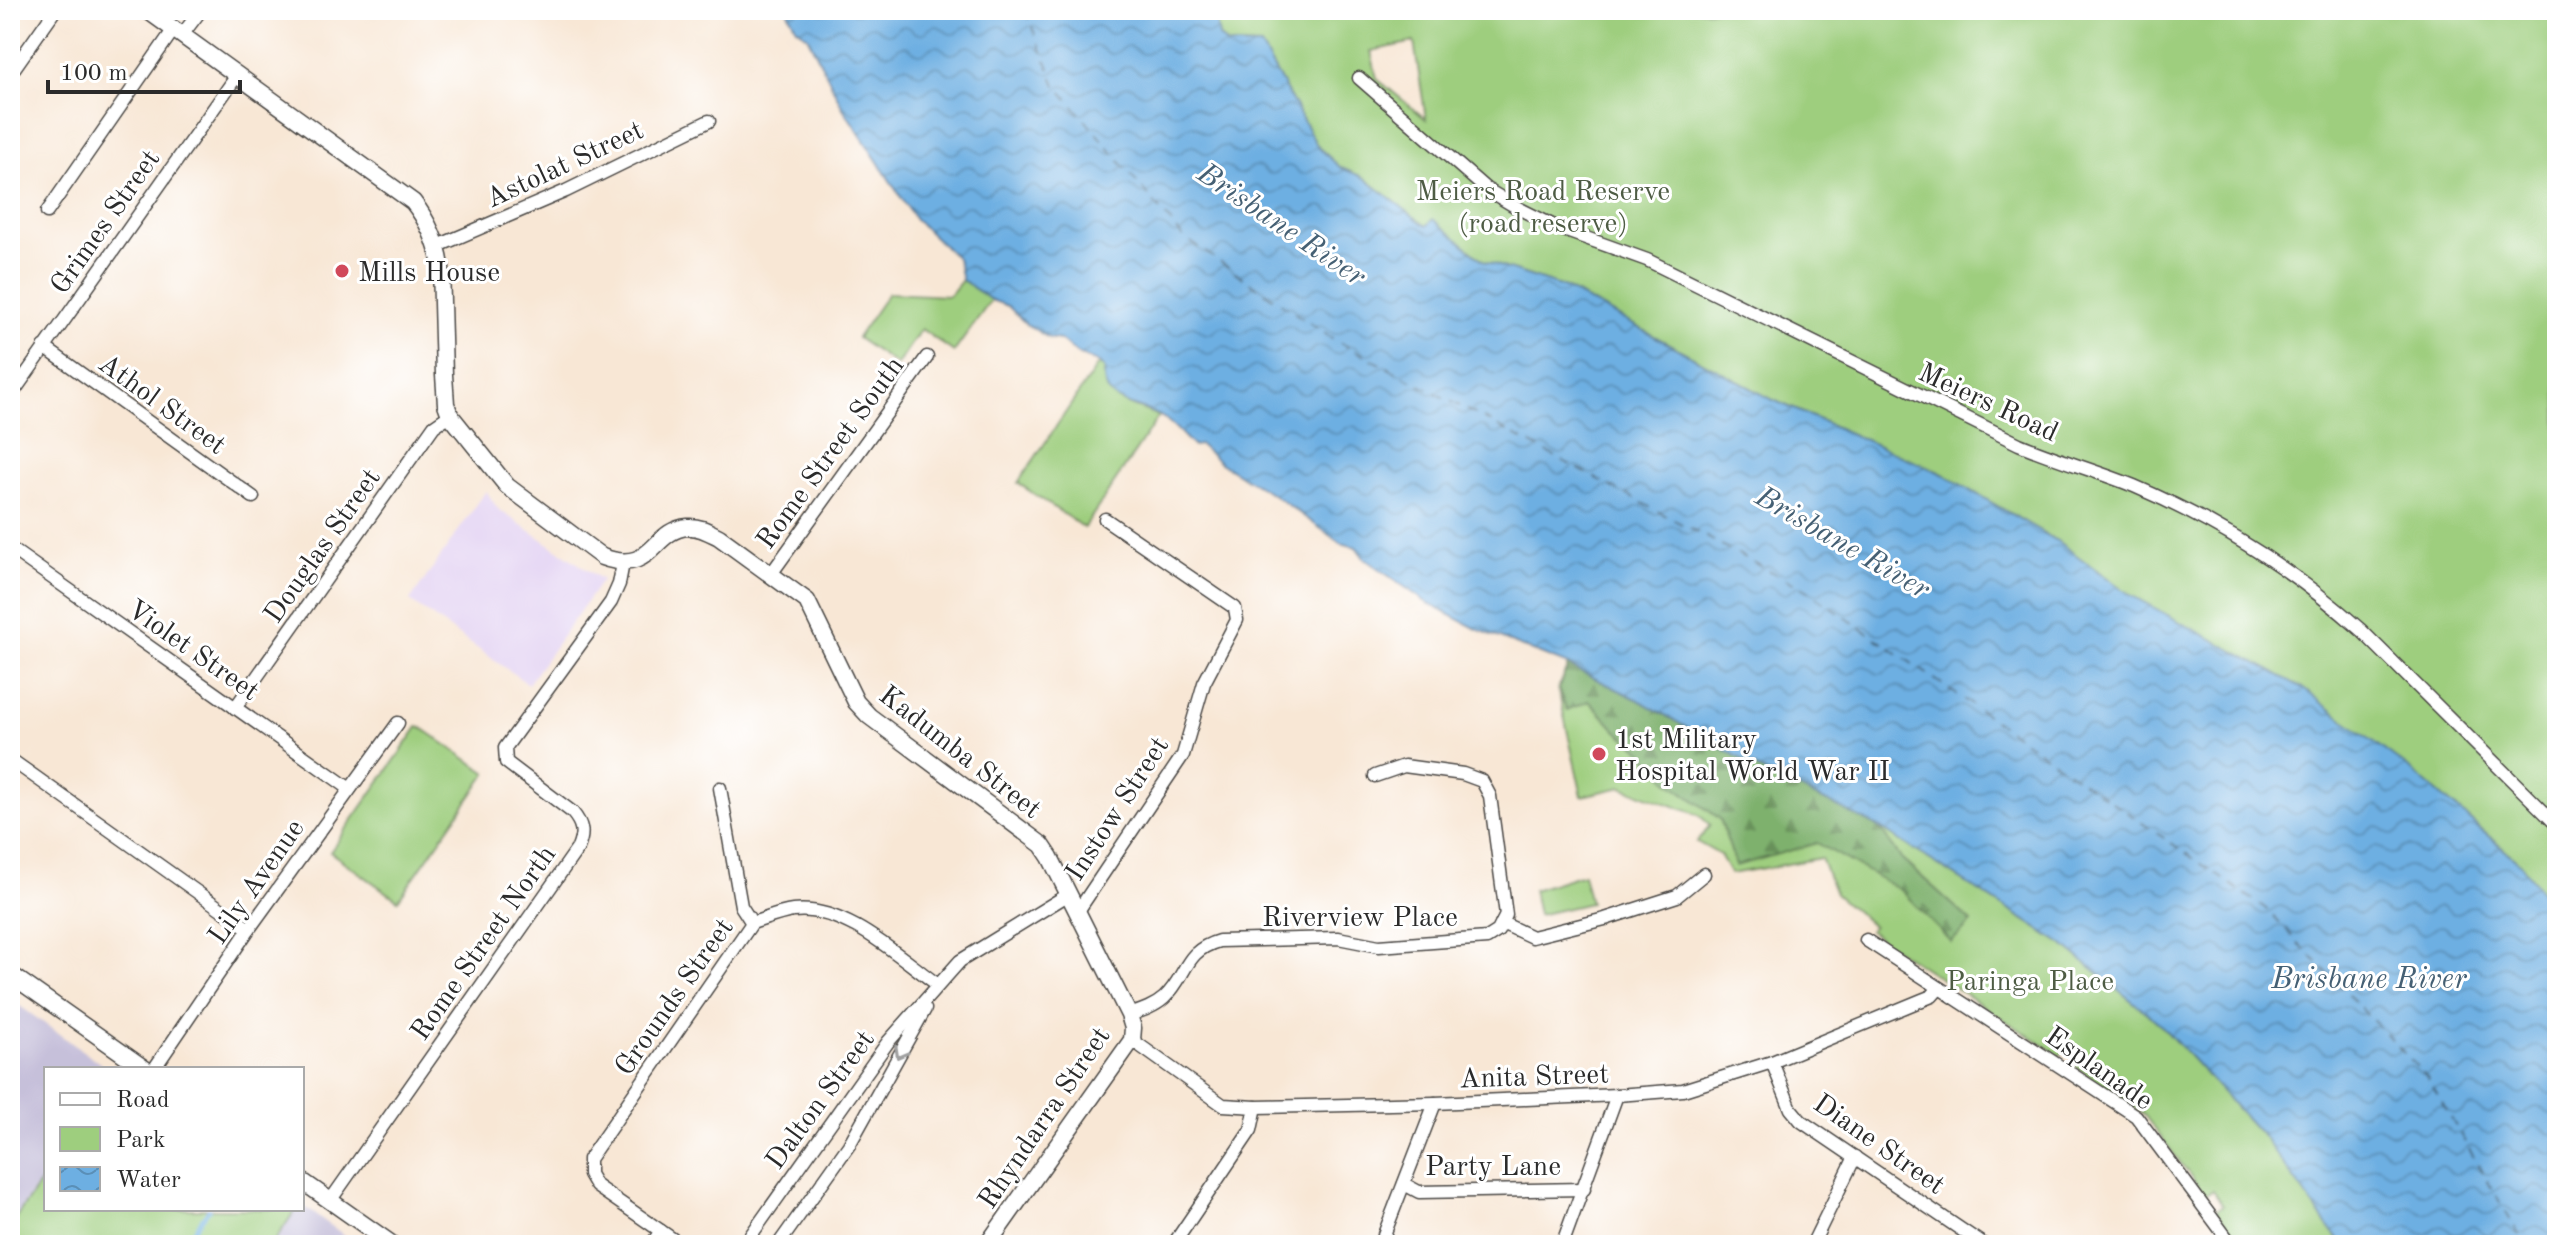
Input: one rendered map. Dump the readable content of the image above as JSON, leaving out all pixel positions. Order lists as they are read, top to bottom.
{
  "streets": {
    "street": [
      "Astolat Street",
      "Grimes Street",
      "Meiers Road",
      "Athol Street",
      "Rome Street South",
      "Douglas Street",
      "Violet Street",
      "Kadumba Street",
      "Instow Street",
      "Lily Avenue",
      "Riverview Place",
      "Rome Street North",
      "Grounds Street",
      "Esplanade",
      "Anita Street",
      "Dalton Street",
      "Rhyndarra Street",
      "Diane Street",
      "Party Lane"
    ]
  },
  "crossings": [
    ["Grimes Street", "Athol Street"],
    ["Rome Street South", "Kadumba Street"],
    ["Douglas Street", "Violet Street"],
    ["Violet Street", "Lily Avenue"],
    ["Kadumba Street", "Instow Street"],
    ["Kadumba Street", "Riverview Place"],
    ["Kadumba Street", "Rome Street North"],
    ["Kadumba Street", "Dalton Street"],
    ["Kadumba Street", "Rhyndarra Street"],
    ["Riverview Place", "Rhyndarra Street"],
    ["Grounds Street", "Dalton Street"],
    ["Esplanade", "Anita Street"],
    ["Anita Street", "Rhyndarra Street"],
    ["Anita Street", "Diane Street"]
  ],
  "water": ["Brisbane River"],
  "parks": ["Meiers Road Reserve (road reserve)", "Paringa Place"],
  "places": ["Mills House", "1st Military Hospital World War II"],
  "legend": ["Road", "Park", "Water"],
  "scale_bar": "100 m"
}
